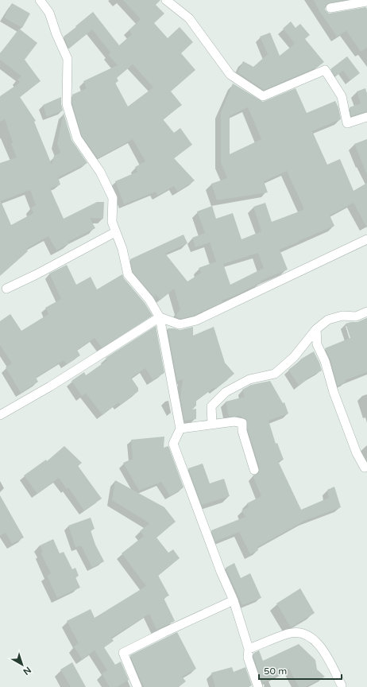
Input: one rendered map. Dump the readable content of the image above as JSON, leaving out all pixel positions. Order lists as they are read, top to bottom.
{
  "scale_bar": "50 m",
  "north": "bottom right"
}
